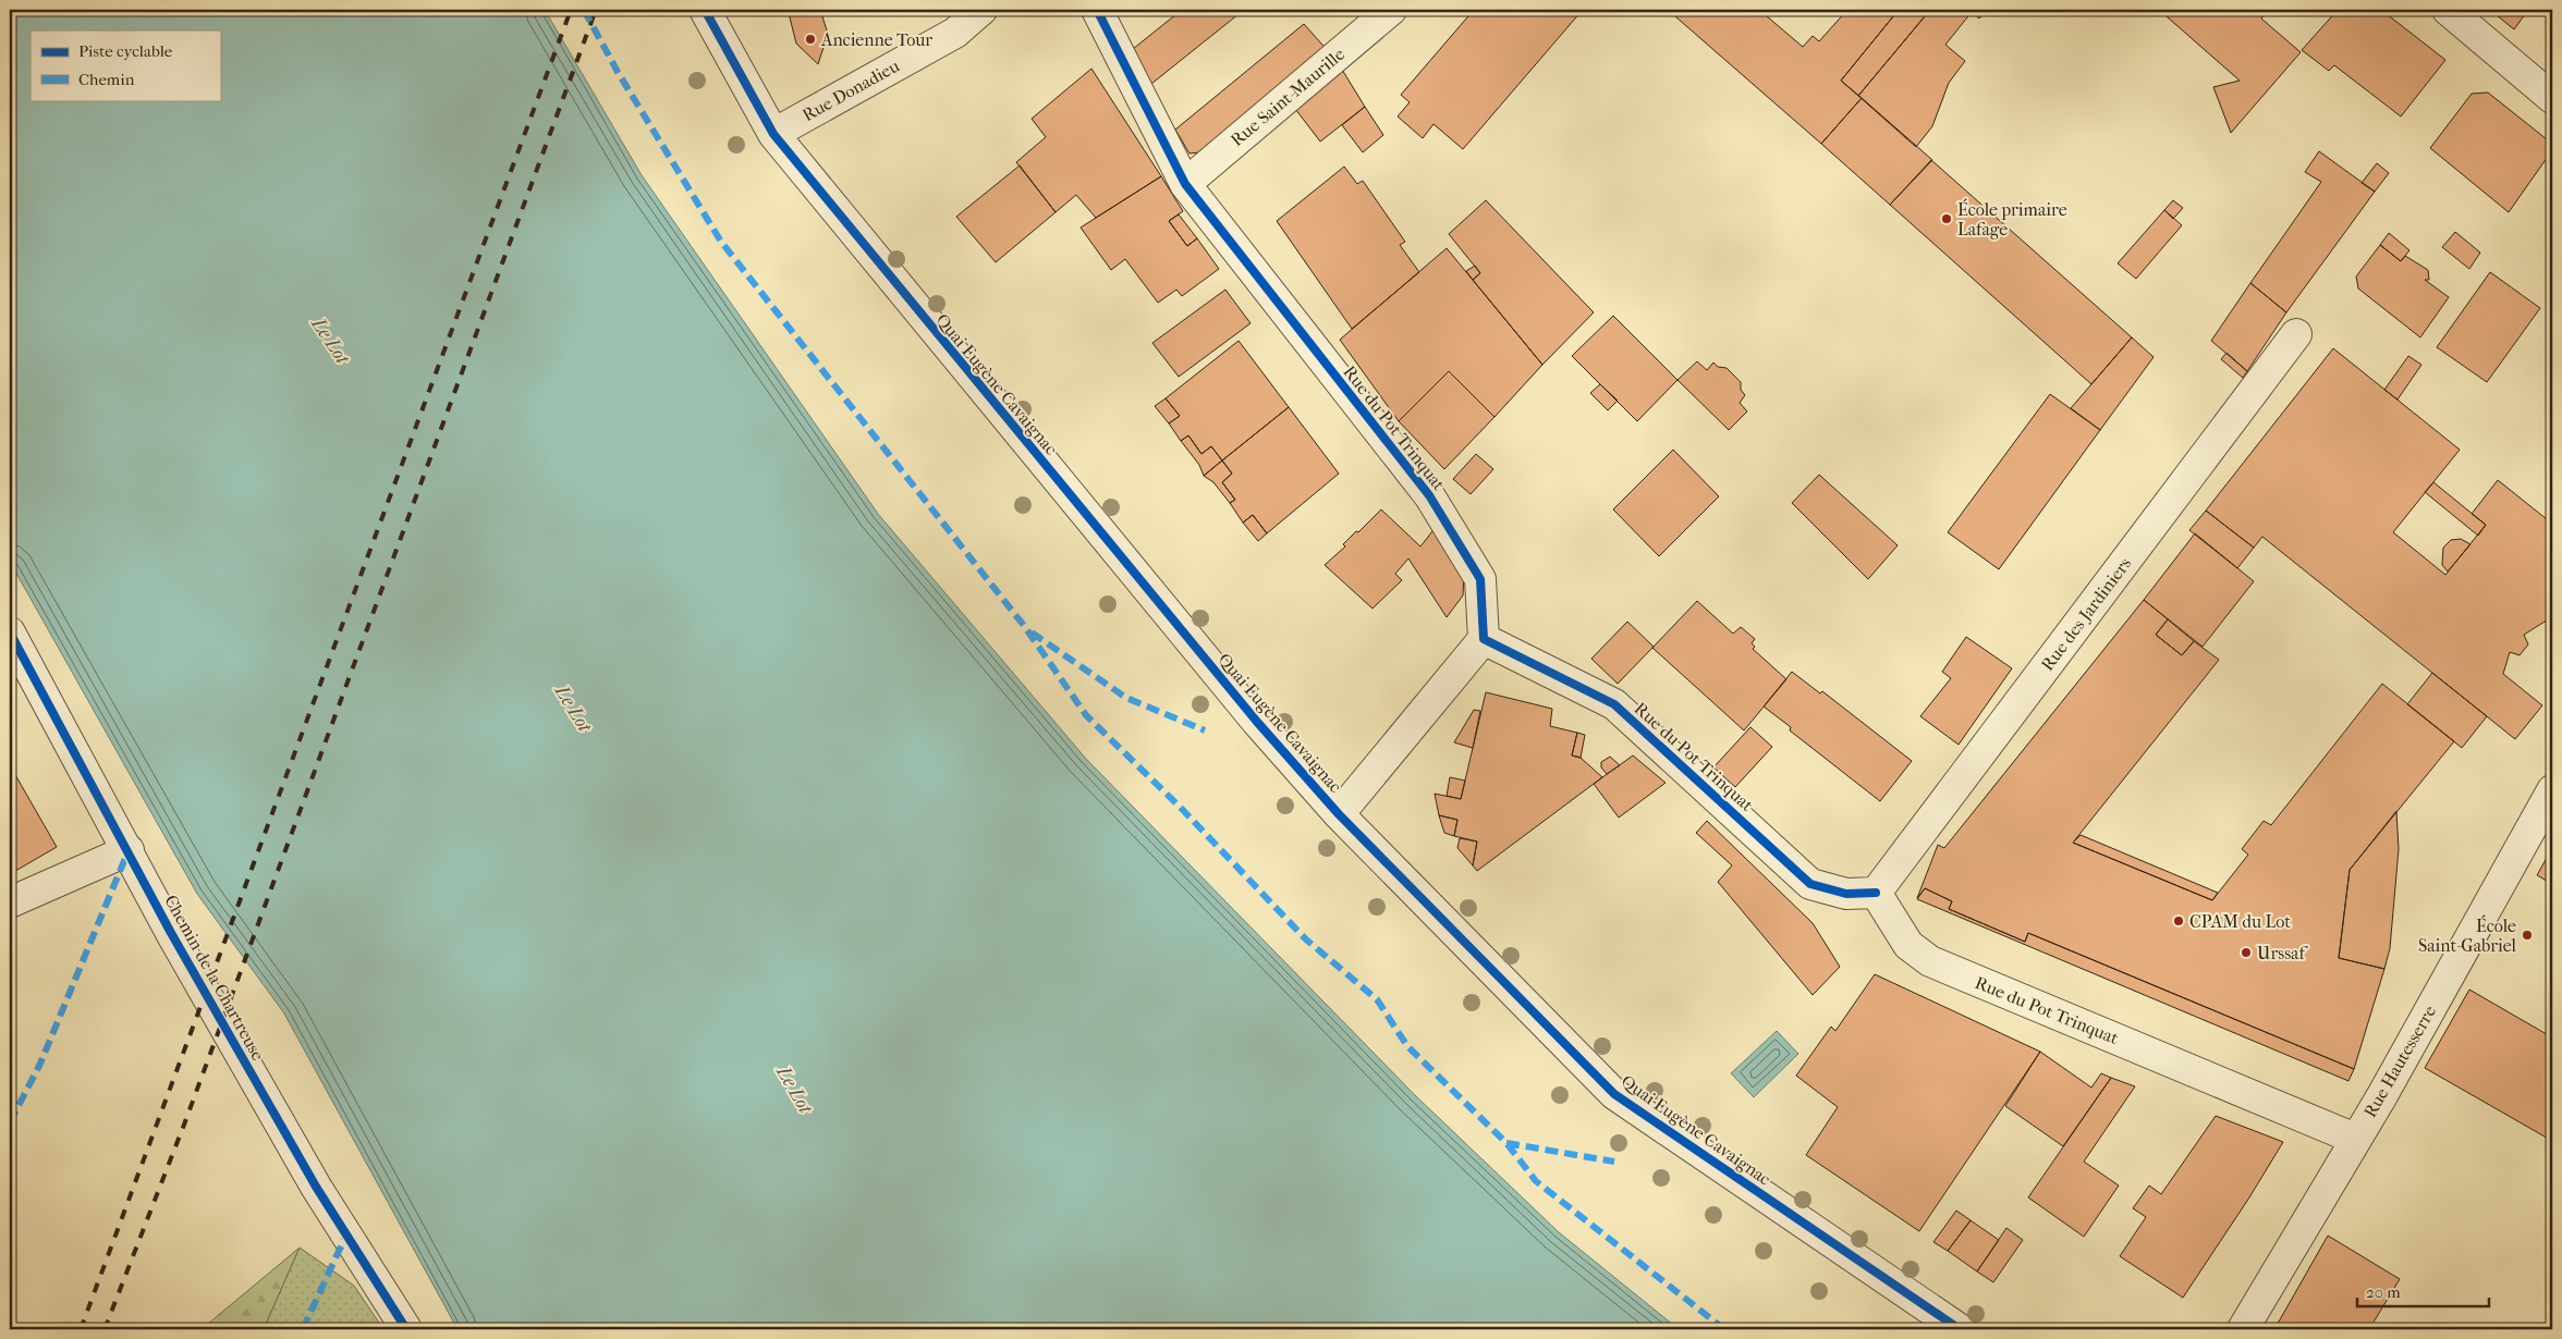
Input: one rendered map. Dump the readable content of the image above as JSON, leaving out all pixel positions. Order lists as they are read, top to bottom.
{
  "streets": {
    "street": [
      "Rue Donadieu",
      "Rue Saint-Maurille",
      "Quai Eugène Cavaignac",
      "Rue du Pot Trinquat",
      "Rue des Jardiniers",
      "Chemin de la Chartreuse",
      "Rue Hautesserre"
    ]
  },
  "crossings": [
    ["Rue Donadieu", "Quai Eugène Cavaignac"],
    ["Rue Saint-Maurille", "Rue du Pot Trinquat"],
    ["Rue du Pot Trinquat", "Rue des Jardiniers"],
    ["Rue du Pot Trinquat", "Rue Hautesserre"]
  ],
  "water": ["Le Lot"],
  "places": [
    "Ancienne Tour",
    "École primaire Lafage",
    "CPAM du Lot",
    "École Saint-Gabriel",
    "Urssaf"
  ],
  "legend": ["Piste cyclable", "Chemin"],
  "scale_bar": "20 m"
}
